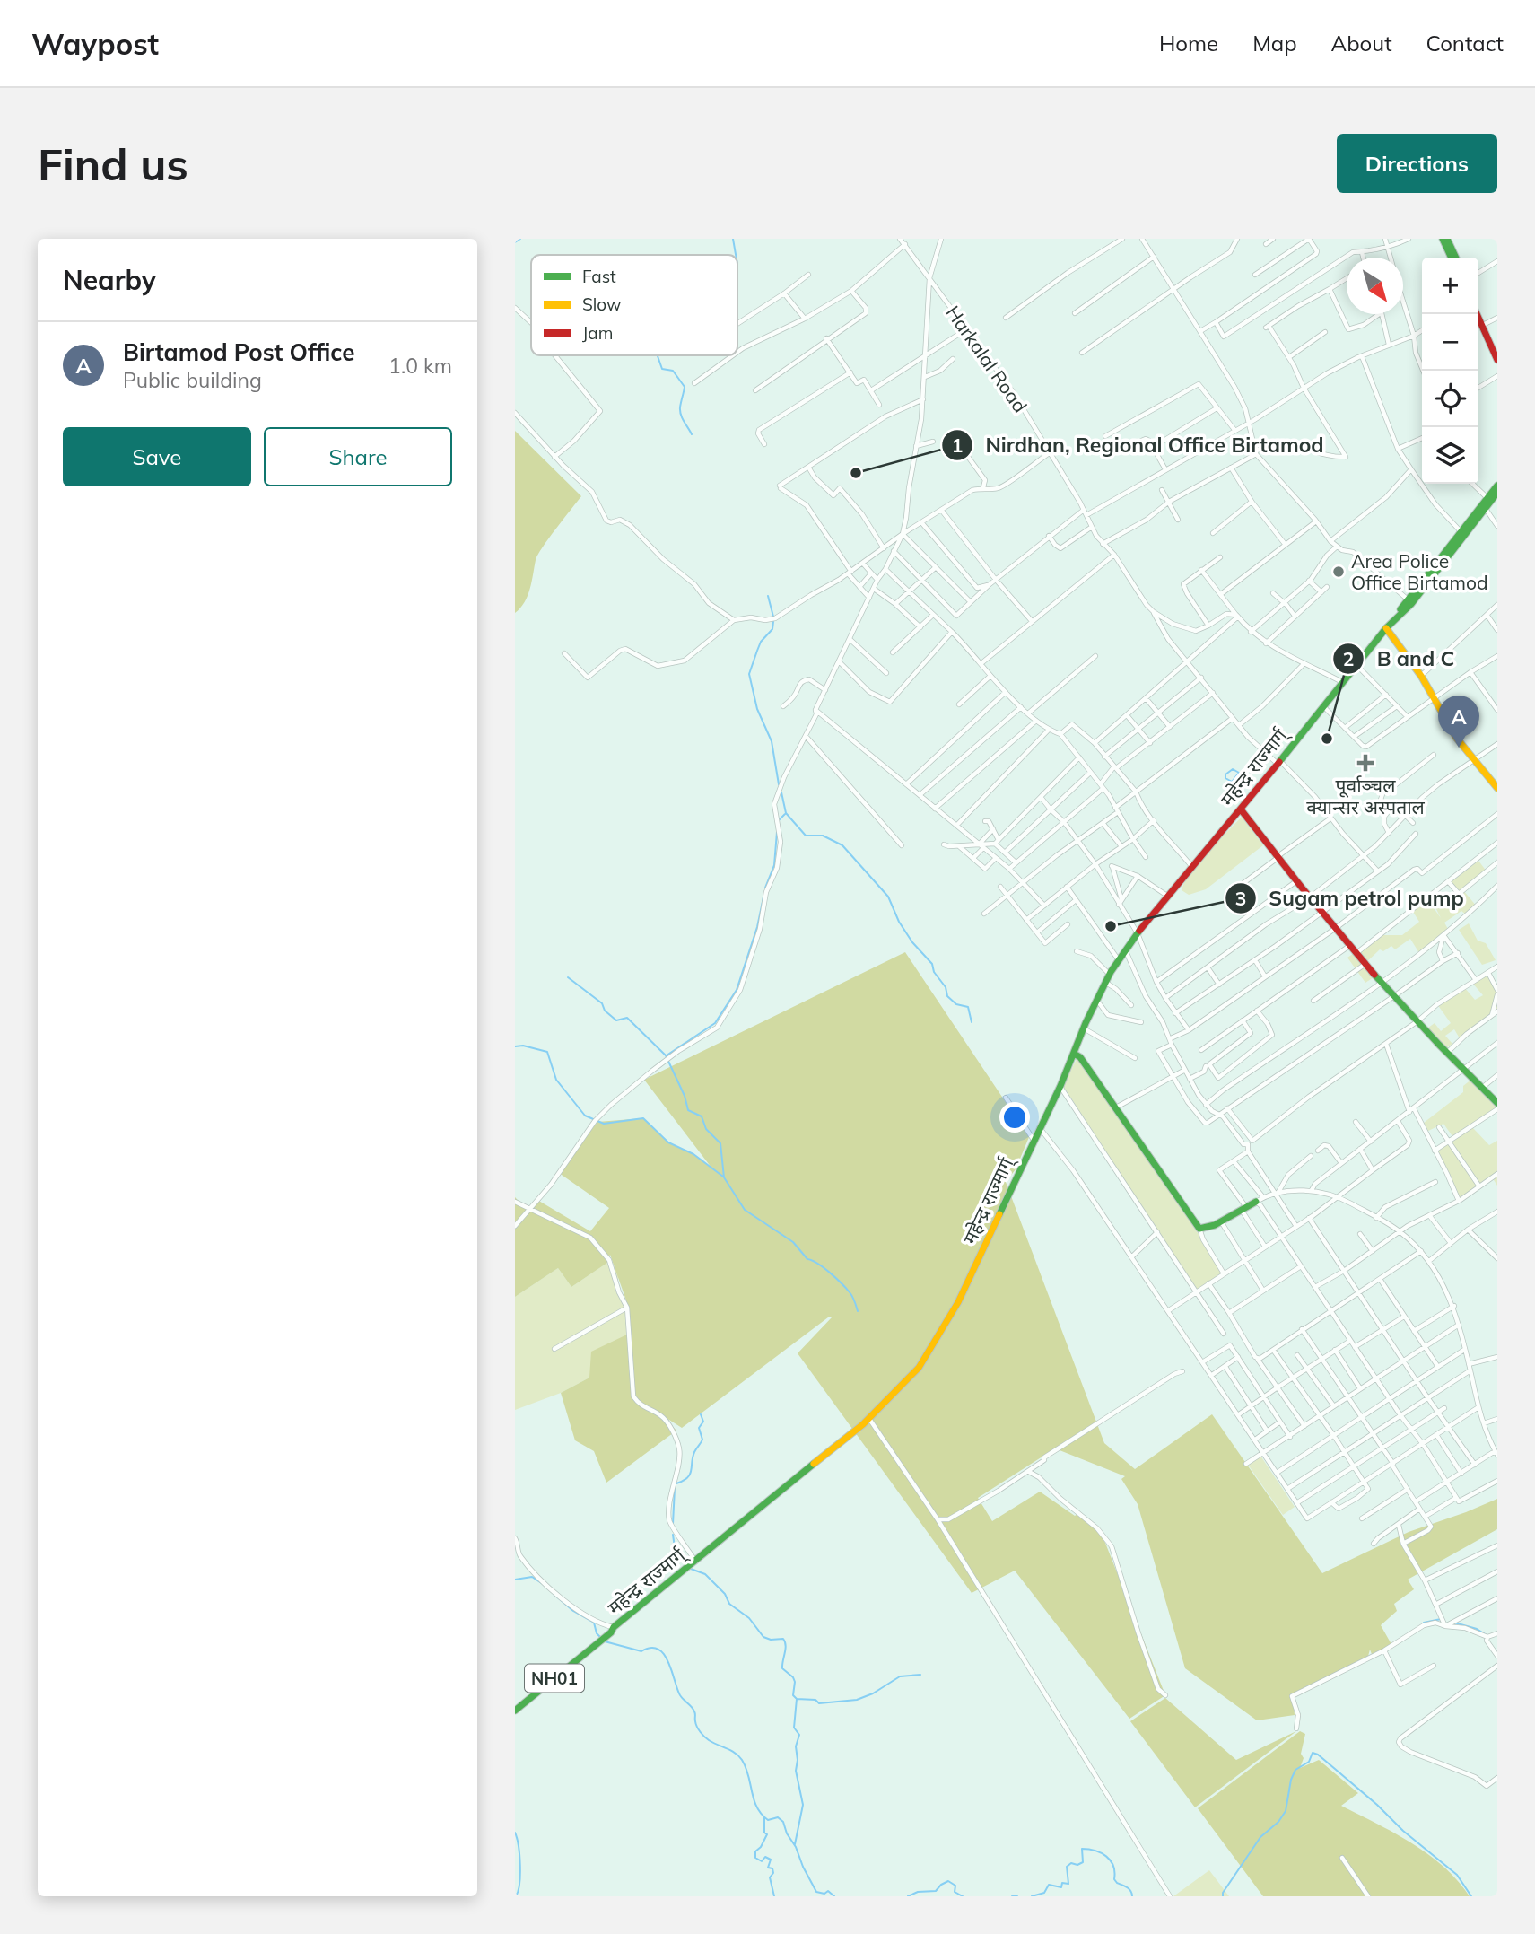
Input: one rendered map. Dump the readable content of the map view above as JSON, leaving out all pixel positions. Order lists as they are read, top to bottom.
{
  "streets": {
    "main road": ["महेन्द्र राज्मार्ग्", "NH01"],
    "street": ["Harkalal Road"]
  },
  "places": {
    "other": [
      "Nirdhan, Regional Office Birtamod",
      "Area Police Office Birtamod",
      "B and C",
      "Sugam petrol pump"
    ],
    "health": ["पूर्वाञ्चल क्यान्सर अस्पताल"]
  },
  "legend": ["Fast", "Slow", "Jam"],
  "north": "bottom right",
  "page": {
    "header": "Waypost",
    "nav": [
      "Home",
      "Map",
      "About",
      "Contact"
    ],
    "buttons": [
      "Directions",
      ["Save", "Share"]
    ],
    "title": "Find us",
    "heading": "Nearby",
    "map_buttons": ["+", "−"],
    "list": [
      {
        "mark": "A",
        "name": "Birtamod Post Office",
        "note": "Public building",
        "value": "1.0 km"
      }
    ],
    "pins": "A"
  }
}
